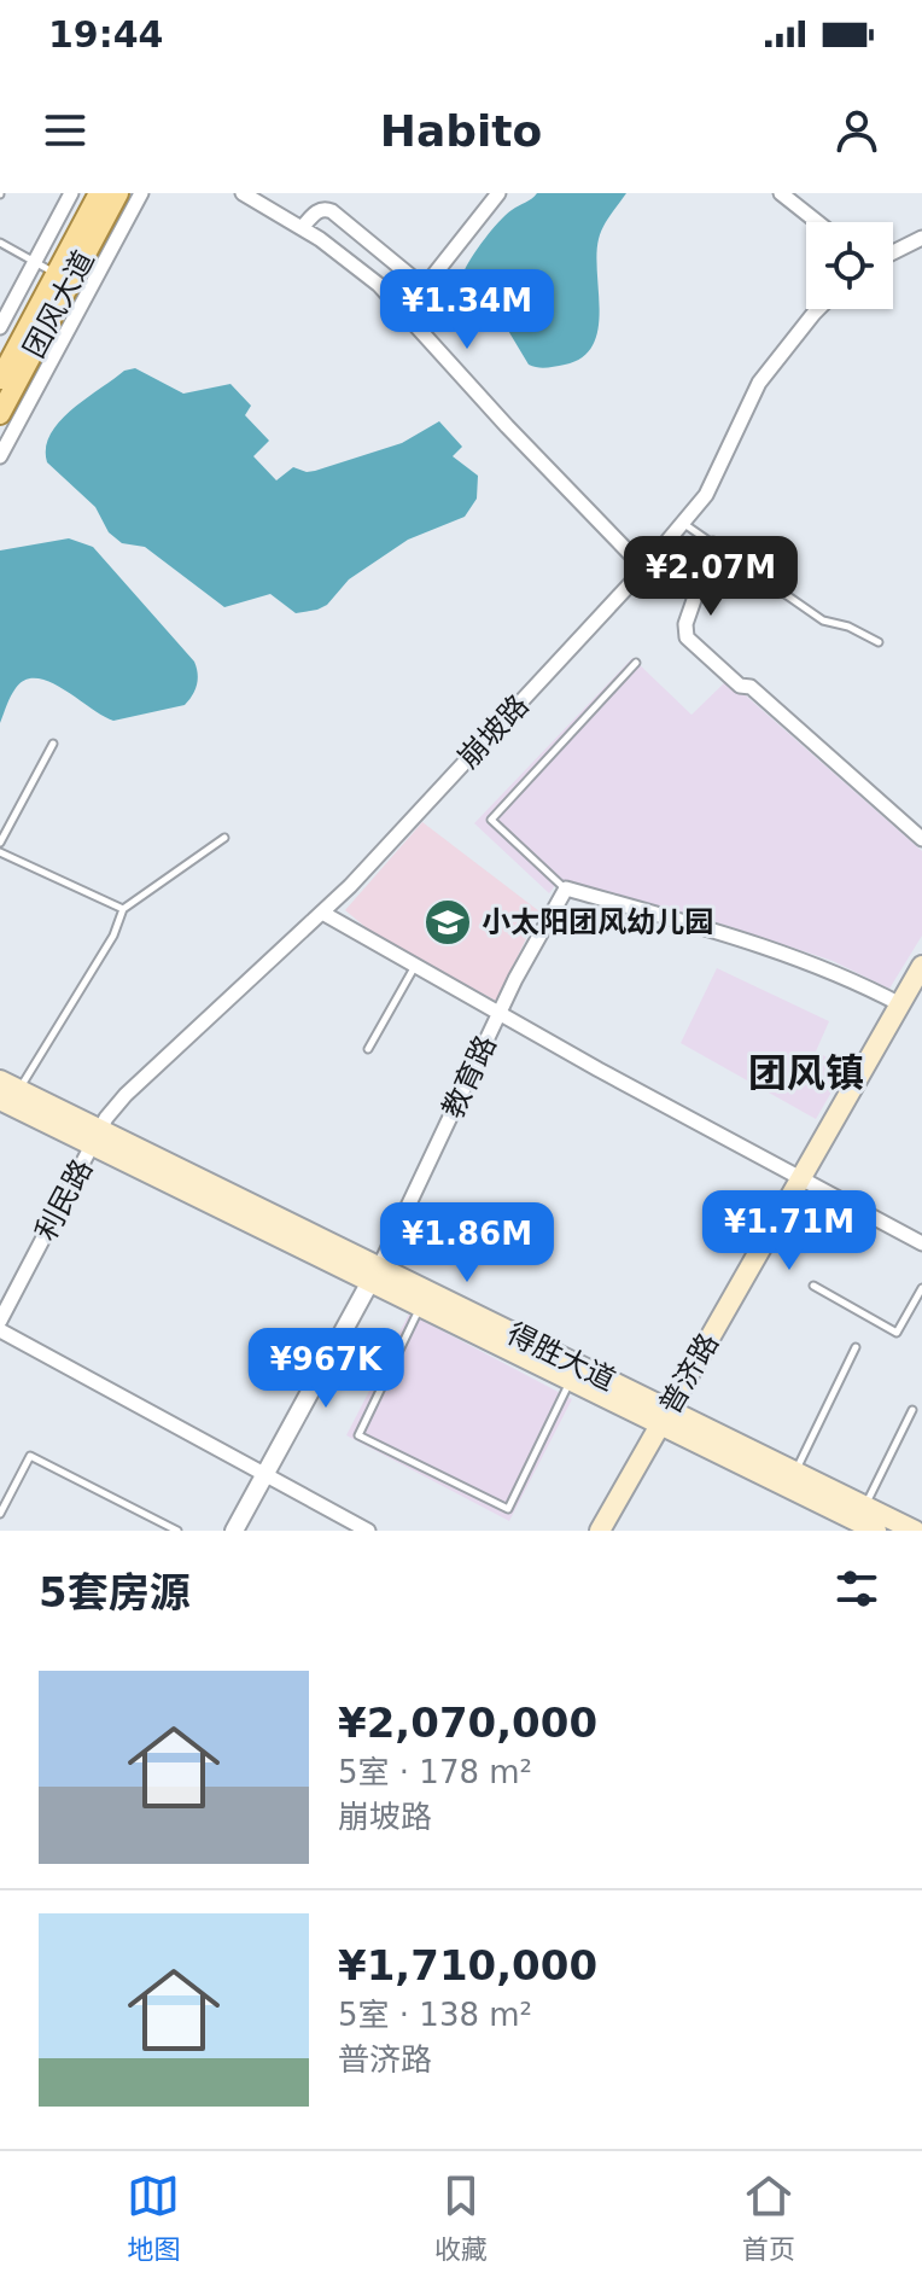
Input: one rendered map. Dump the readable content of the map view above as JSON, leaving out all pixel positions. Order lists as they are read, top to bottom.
{
  "streets": {
    "main road": ["团风大道", "得胜大道", "普济路"],
    "street": ["崩坡路", "教育路", "利民路"]
  },
  "crossings": [
    ["崩坡路", "利民路"],
    ["崩坡路", "得胜大道"],
    ["教育路", "得胜大道"],
    ["利民路", "得胜大道"],
    ["得胜大道", "普济路"]
  ],
  "districts": ["团风镇"],
  "places": {
    "school or university": ["小太阳团风幼儿园"]
  },
  "page": {
    "status": "19:44",
    "header": "Habito",
    "price": [
      "¥1.34M",
      "¥2.07M",
      "¥1.71M",
      "¥1.86M",
      "¥967K"
    ],
    "heading": "5套房源",
    "list": [
      {
        "name": "¥2,070,000",
        "note": "5室 · 178 m² · 崩坡路"
      },
      {
        "name": "¥1,710,000",
        "note": "5室 · 138 m² · 普济路"
      }
    ],
    "tabs": ["地图", "收藏", "首页"]
  }
}
